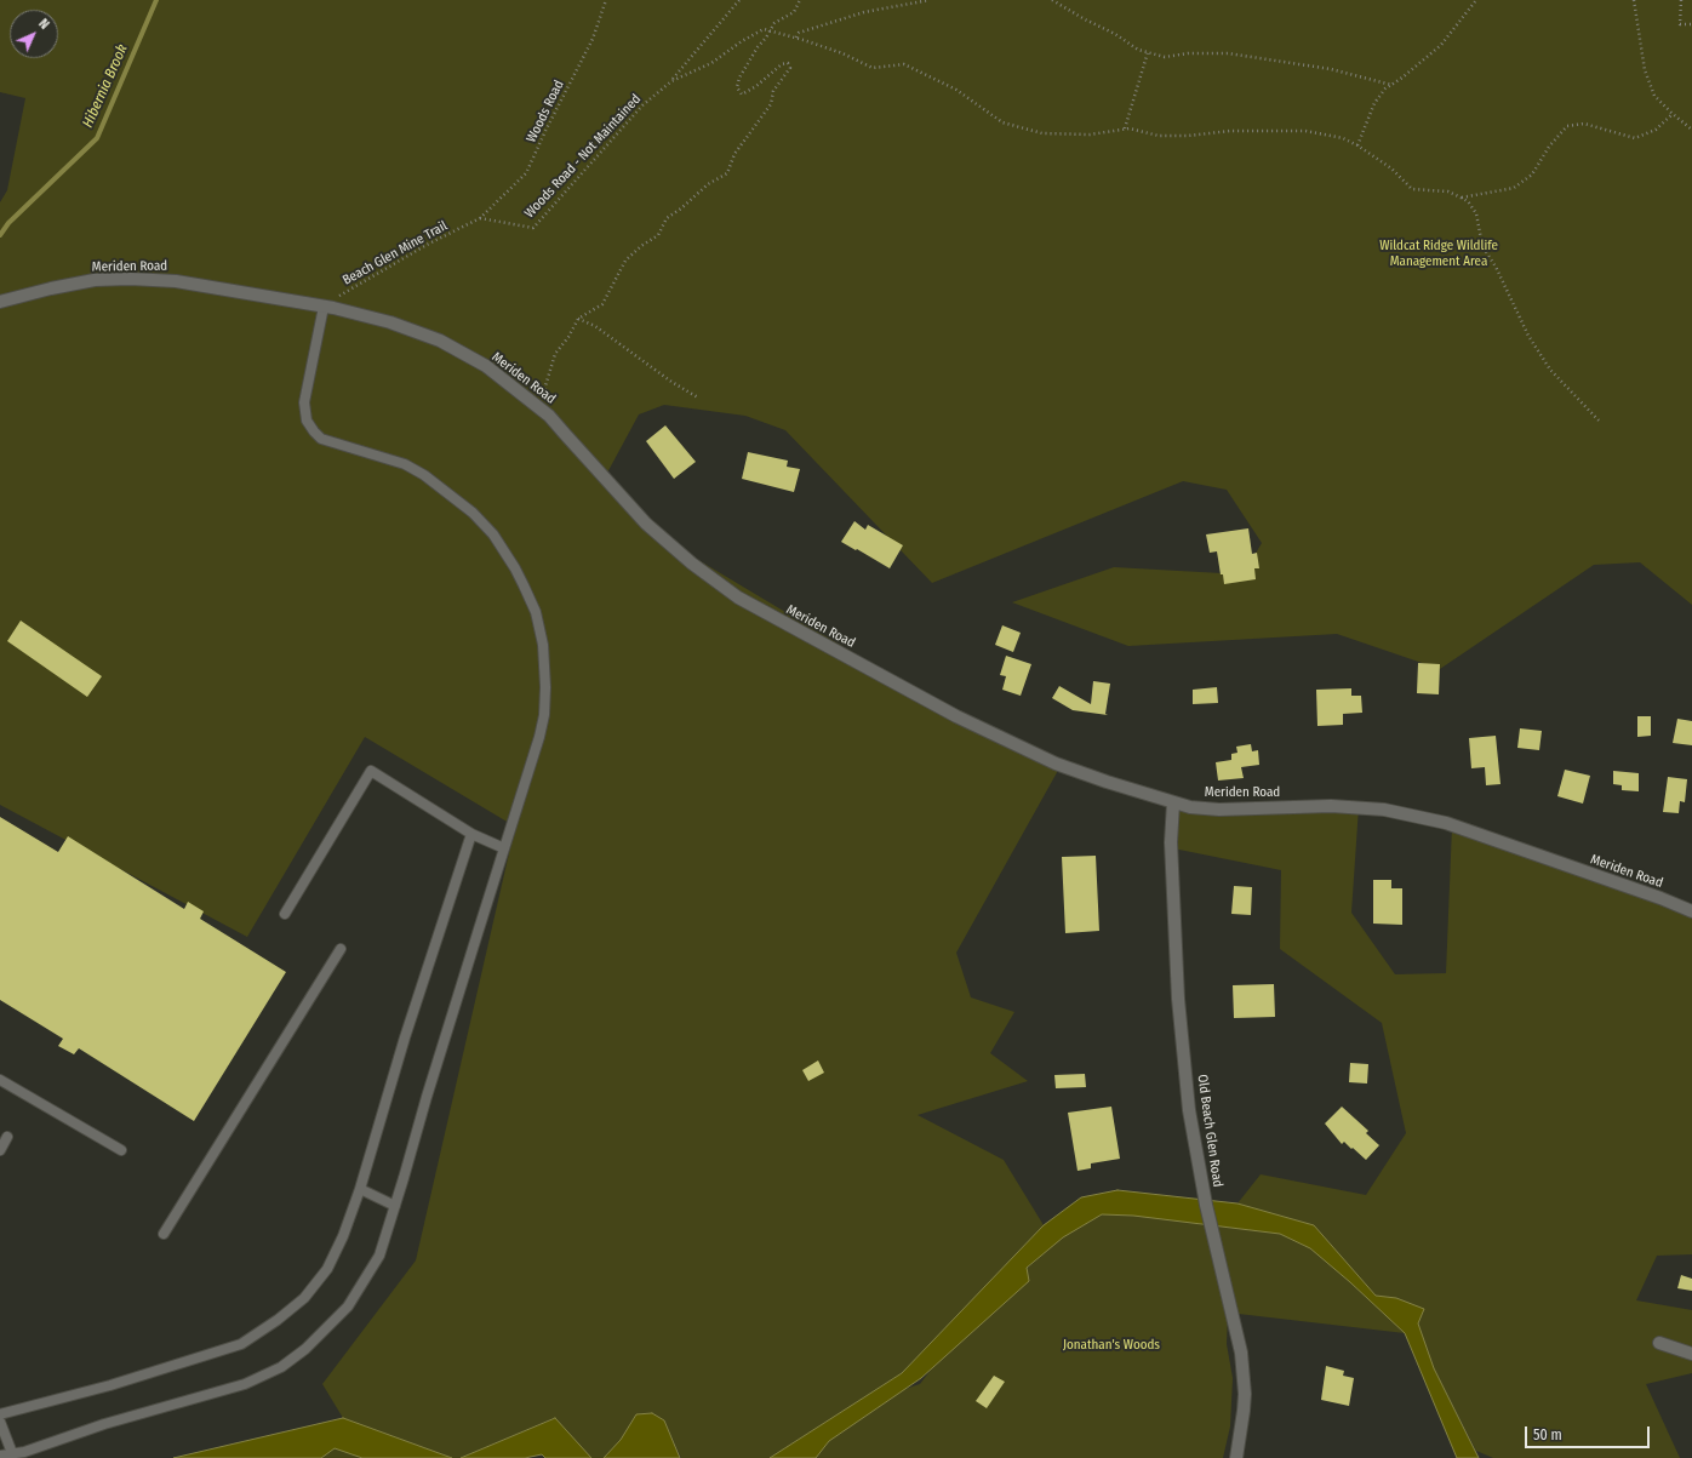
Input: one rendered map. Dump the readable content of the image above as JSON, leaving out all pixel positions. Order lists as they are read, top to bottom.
{
  "streets": {
    "street": ["Meriden Road", "Old Beach Glen Road"],
    "path": ["Woods Road", "Woods Road - Not Maintained", "Beach Glen Mine Trail"]
  },
  "crossings": [
    ["Woods Road", "Woods Road - Not Maintained"],
    ["Woods Road", "Beach Glen Mine Trail"],
    ["Woods Road - Not Maintained", "Beach Glen Mine Trail"],
    ["Beach Glen Mine Trail", "Meriden Road"],
    ["Meriden Road", "Old Beach Glen Road"]
  ],
  "water": ["Hibernia Brook"],
  "parks": ["Wildcat Ridge Wildlife Management Area", "Jonathan's Woods"],
  "scale_bar": "50 m",
  "north": "top right"
}
